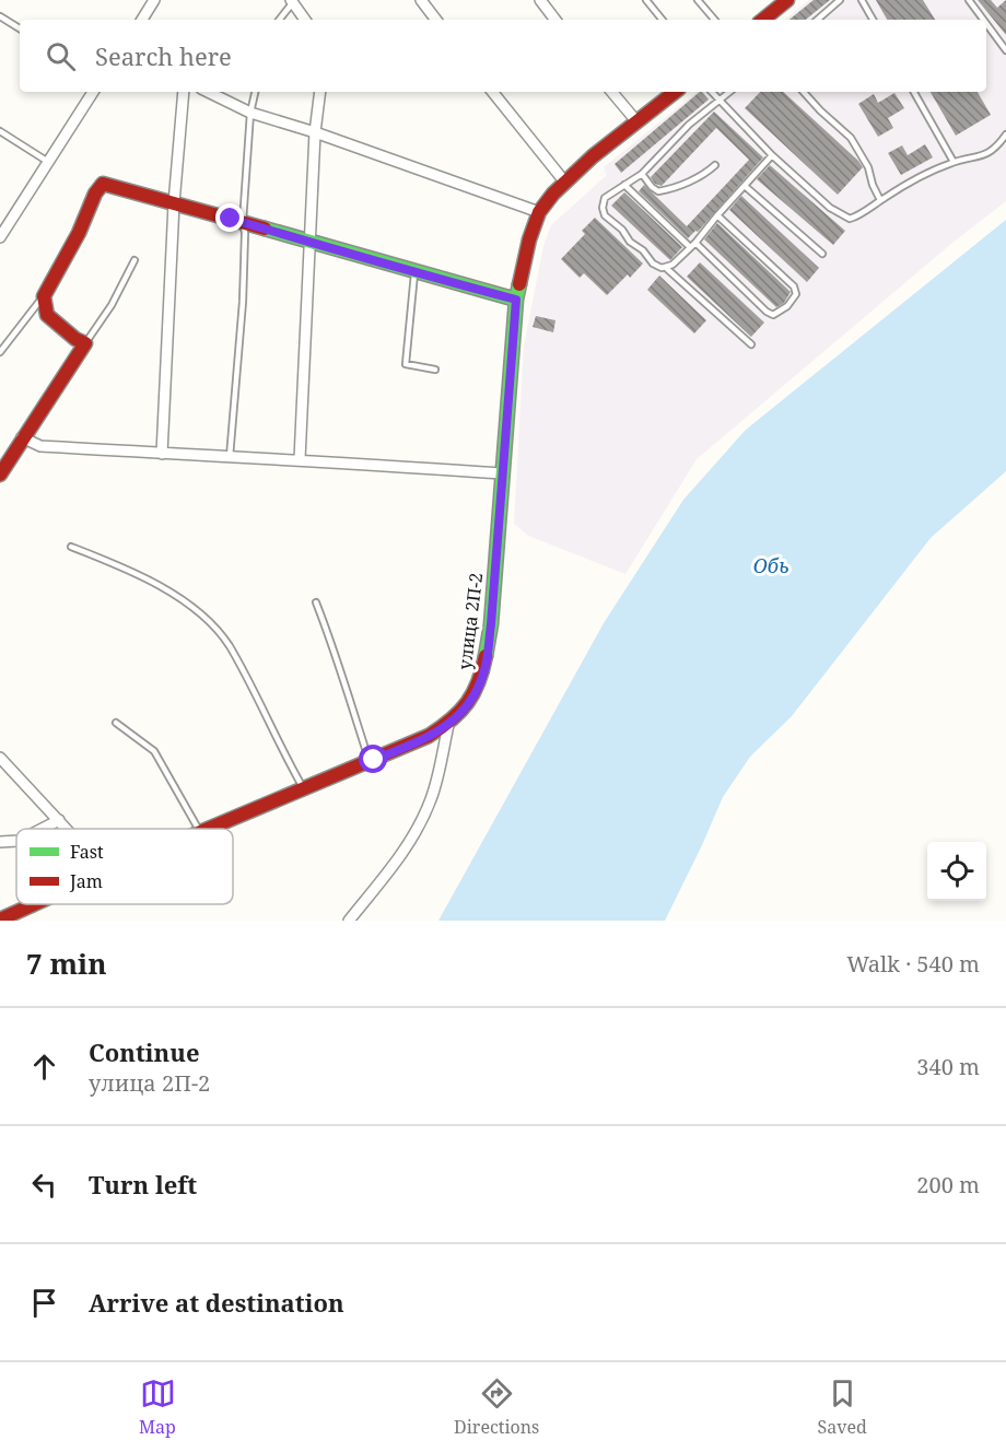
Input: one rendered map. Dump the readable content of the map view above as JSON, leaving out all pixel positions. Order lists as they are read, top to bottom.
{
  "streets": {
    "main road": ["улица 2П-2"]
  },
  "water": ["Обь"],
  "legend": ["Fast", "Jam"],
  "page": {
    "search": "Search here",
    "heading": ["7 min", "Walk · 540 m"],
    "list": [
      ["Continue", "улица 2П-2", "340 m"],
      ["Turn left", "200 m"],
      "Arrive at destination"
    ],
    "nav": ["Map", "Directions", "Saved"]
  }
}
